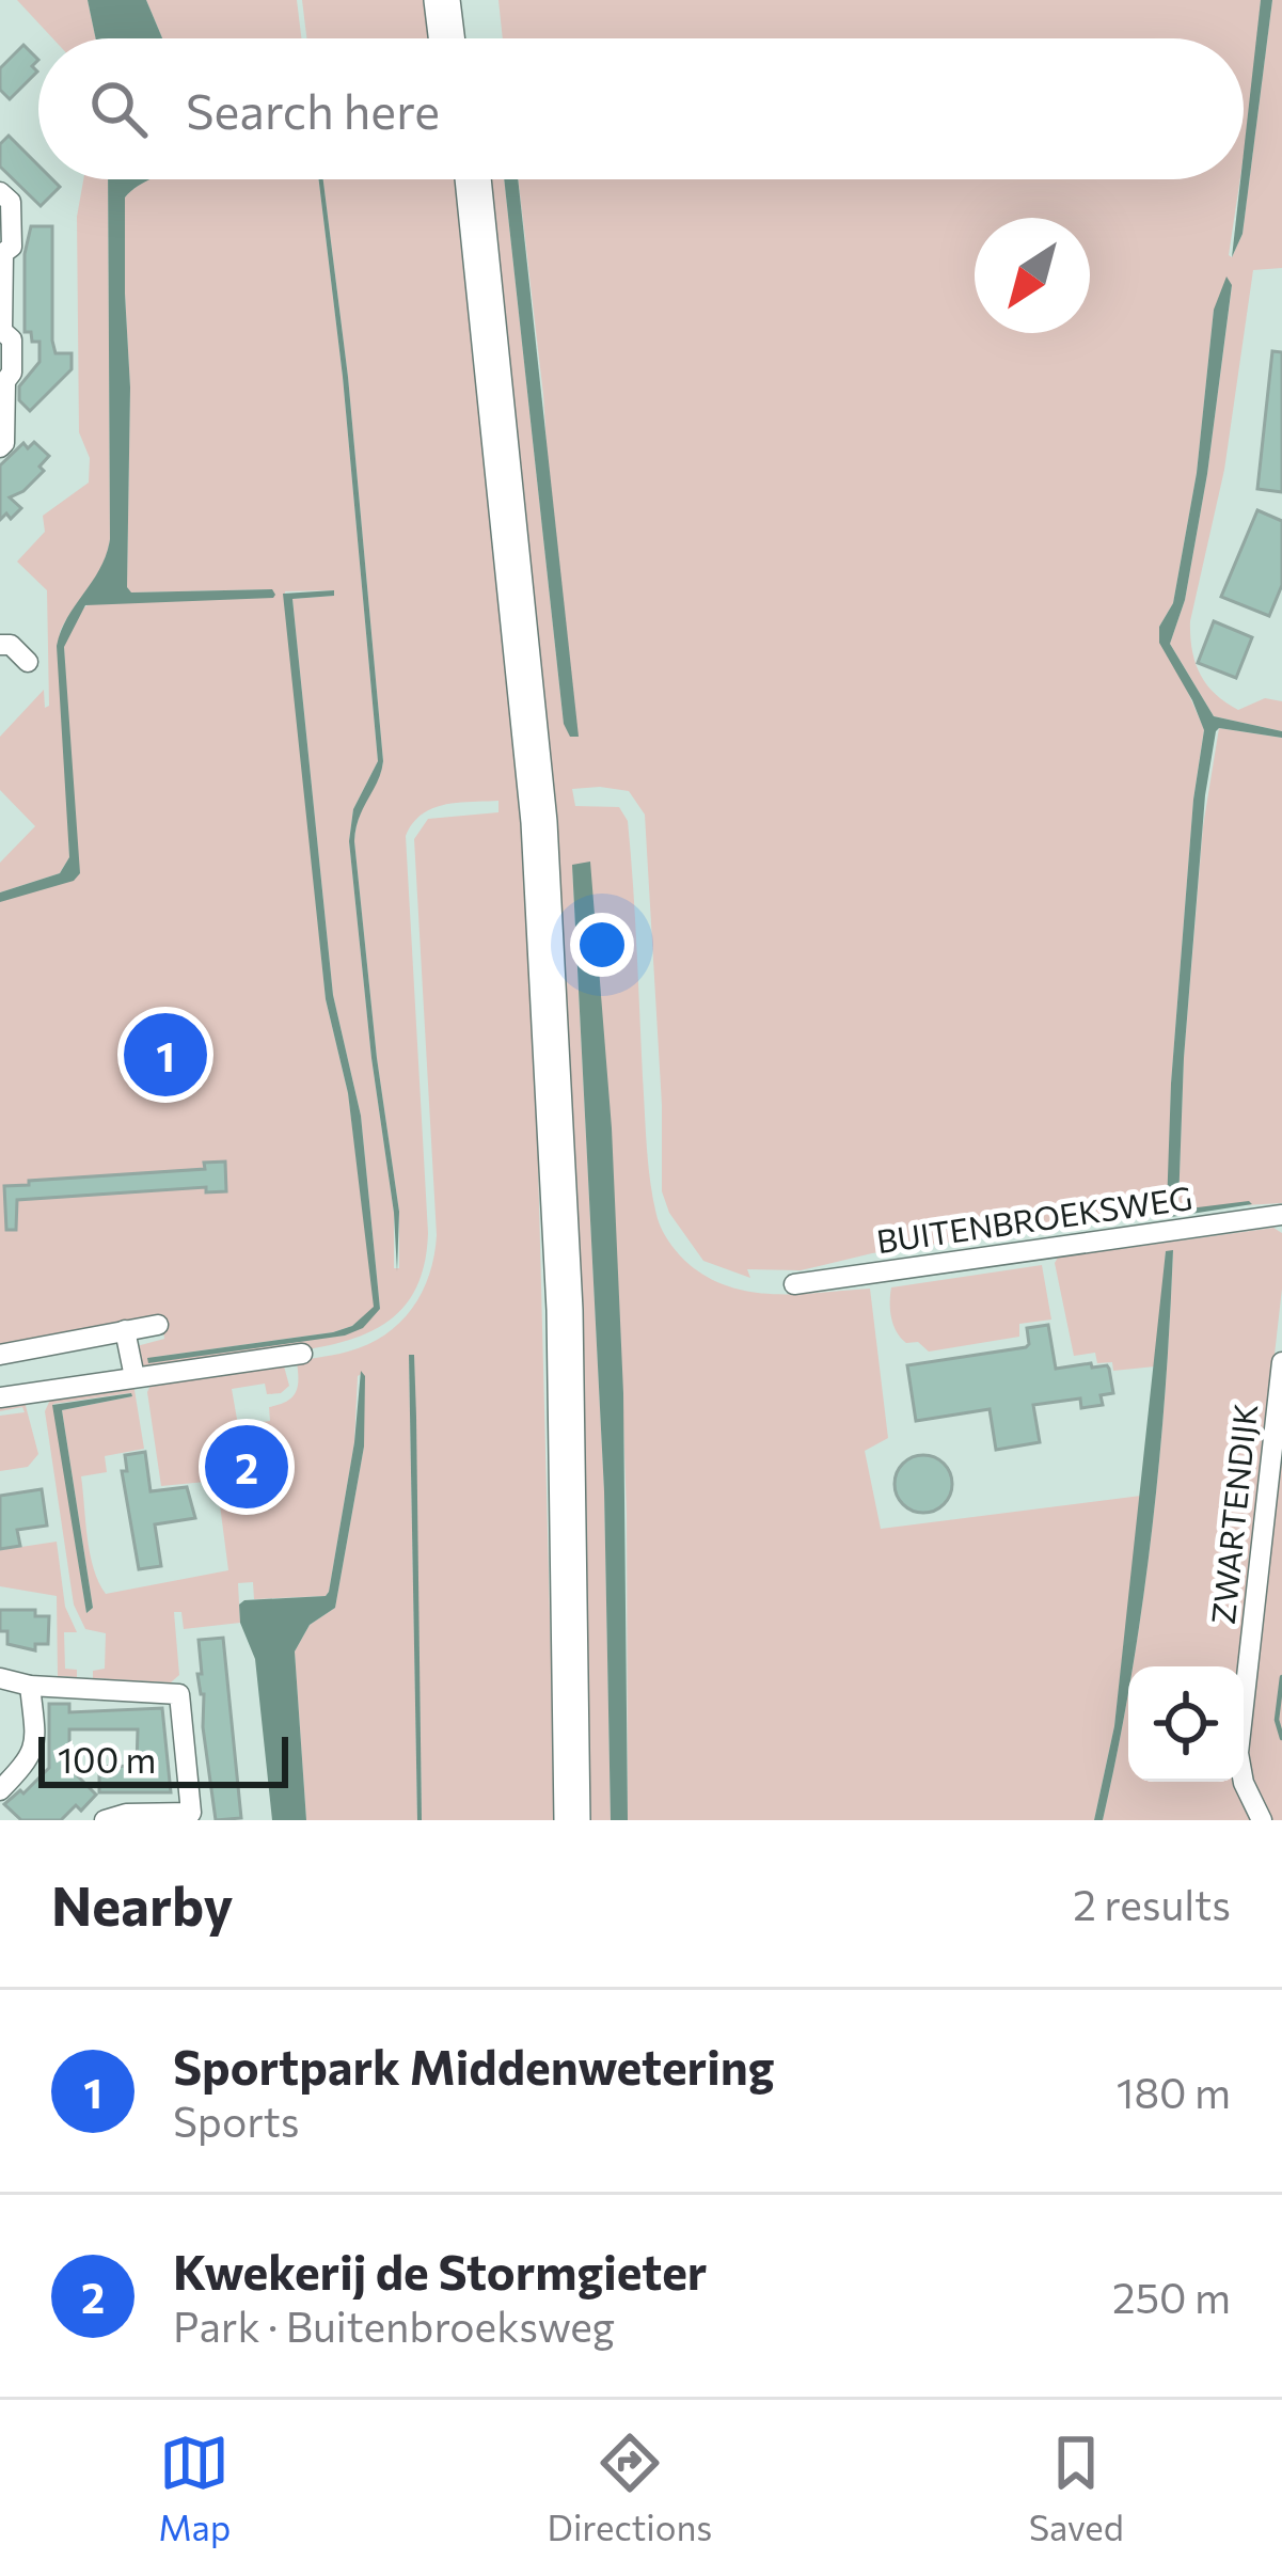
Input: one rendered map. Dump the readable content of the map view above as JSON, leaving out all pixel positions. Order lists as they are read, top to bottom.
{
  "streets": {
    "street": ["BUITENBROEKSWEG", "ZWARTENDIJK"]
  },
  "scale_bar": "100 m",
  "north": "bottom left",
  "page": {
    "search": "Search here",
    "pins": ["1", "2"],
    "scale": "100 m",
    "heading": ["Nearby", "2 results"],
    "list": [
      {
        "mark": "1",
        "name": "Sportpark Middenwetering",
        "note": "Sports",
        "value": "180 m"
      },
      {
        "mark": "2",
        "name": "Kwekerij de Stormgieter",
        "note": "Park · Buitenbroeksweg",
        "value": "250 m"
      }
    ],
    "nav": ["Map", "Directions", "Saved"]
  }
}
